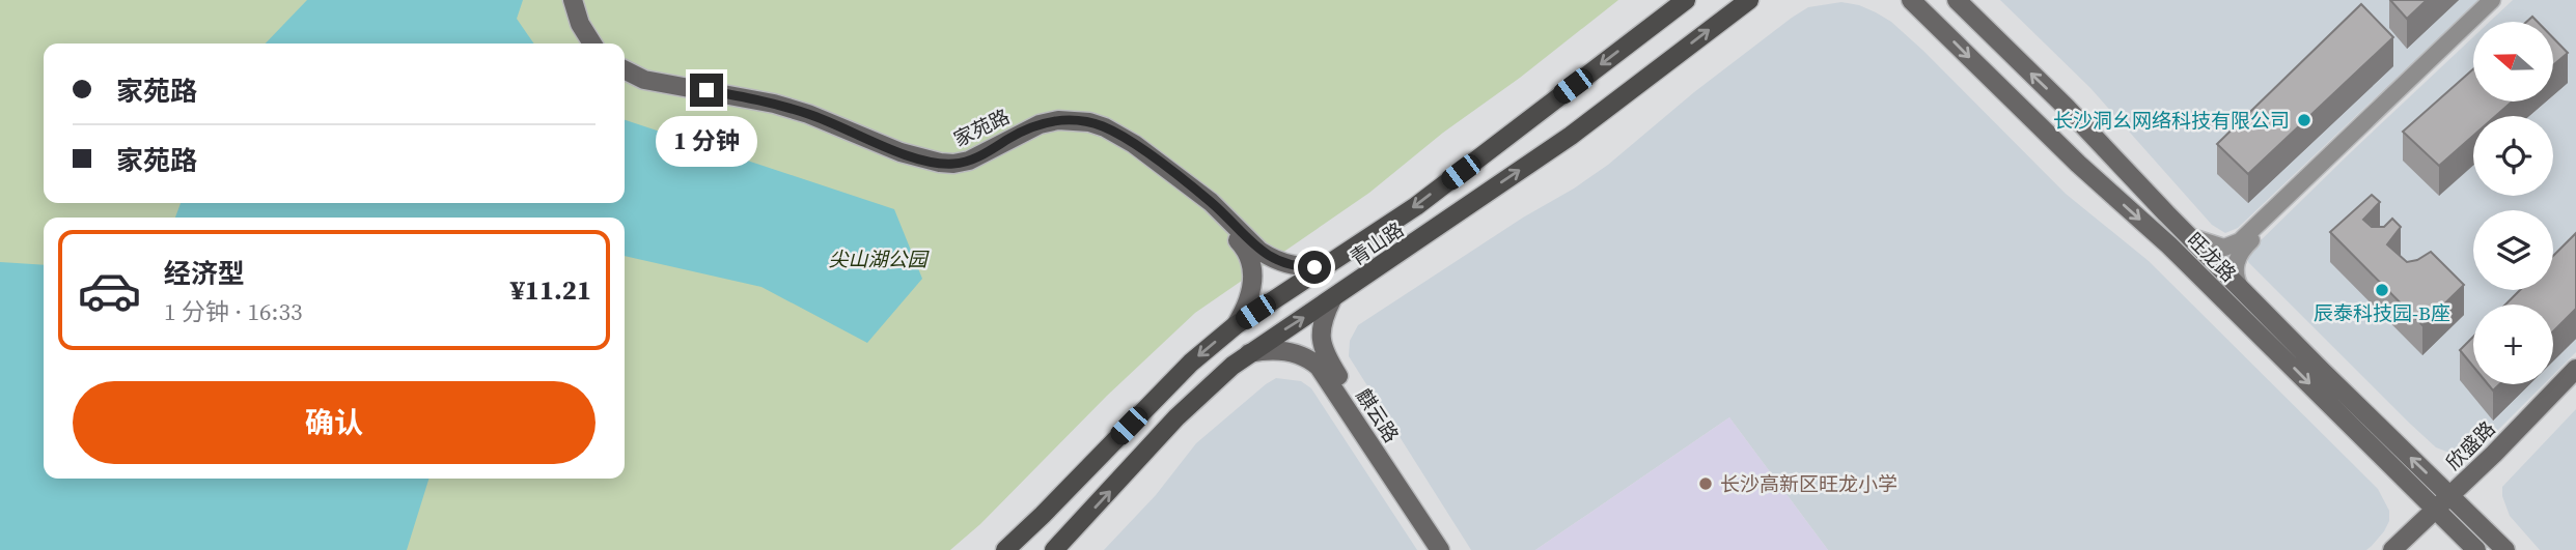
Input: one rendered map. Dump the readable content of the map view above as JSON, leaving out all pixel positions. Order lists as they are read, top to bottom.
{
  "streets": {
    "main road": ["青山路"],
    "street": [
      "家苑路",
      "旺龙路",
      "麒云路",
      "欣盛路"
    ]
  },
  "crossings": [
    ["家苑路", "青山路"],
    ["青山路", "麒云路"],
    ["旺龙路", "欣盛路"]
  ],
  "parks": ["尖山湖公园"],
  "places": ["长沙洞幺网络科技有限公司", "辰泰科技园-B座", "长沙高新区旺龙小学"],
  "north": "left",
  "page": {
    "map_buttons": "+",
    "banner": ["家苑路", "家苑路"],
    "bubble": "1 分钟",
    "list": [
      {
        "name": "经济型",
        "note": "1 分钟 · 16:33",
        "value": "¥11.21"
      }
    ],
    "buttons": "确认"
  }
}
